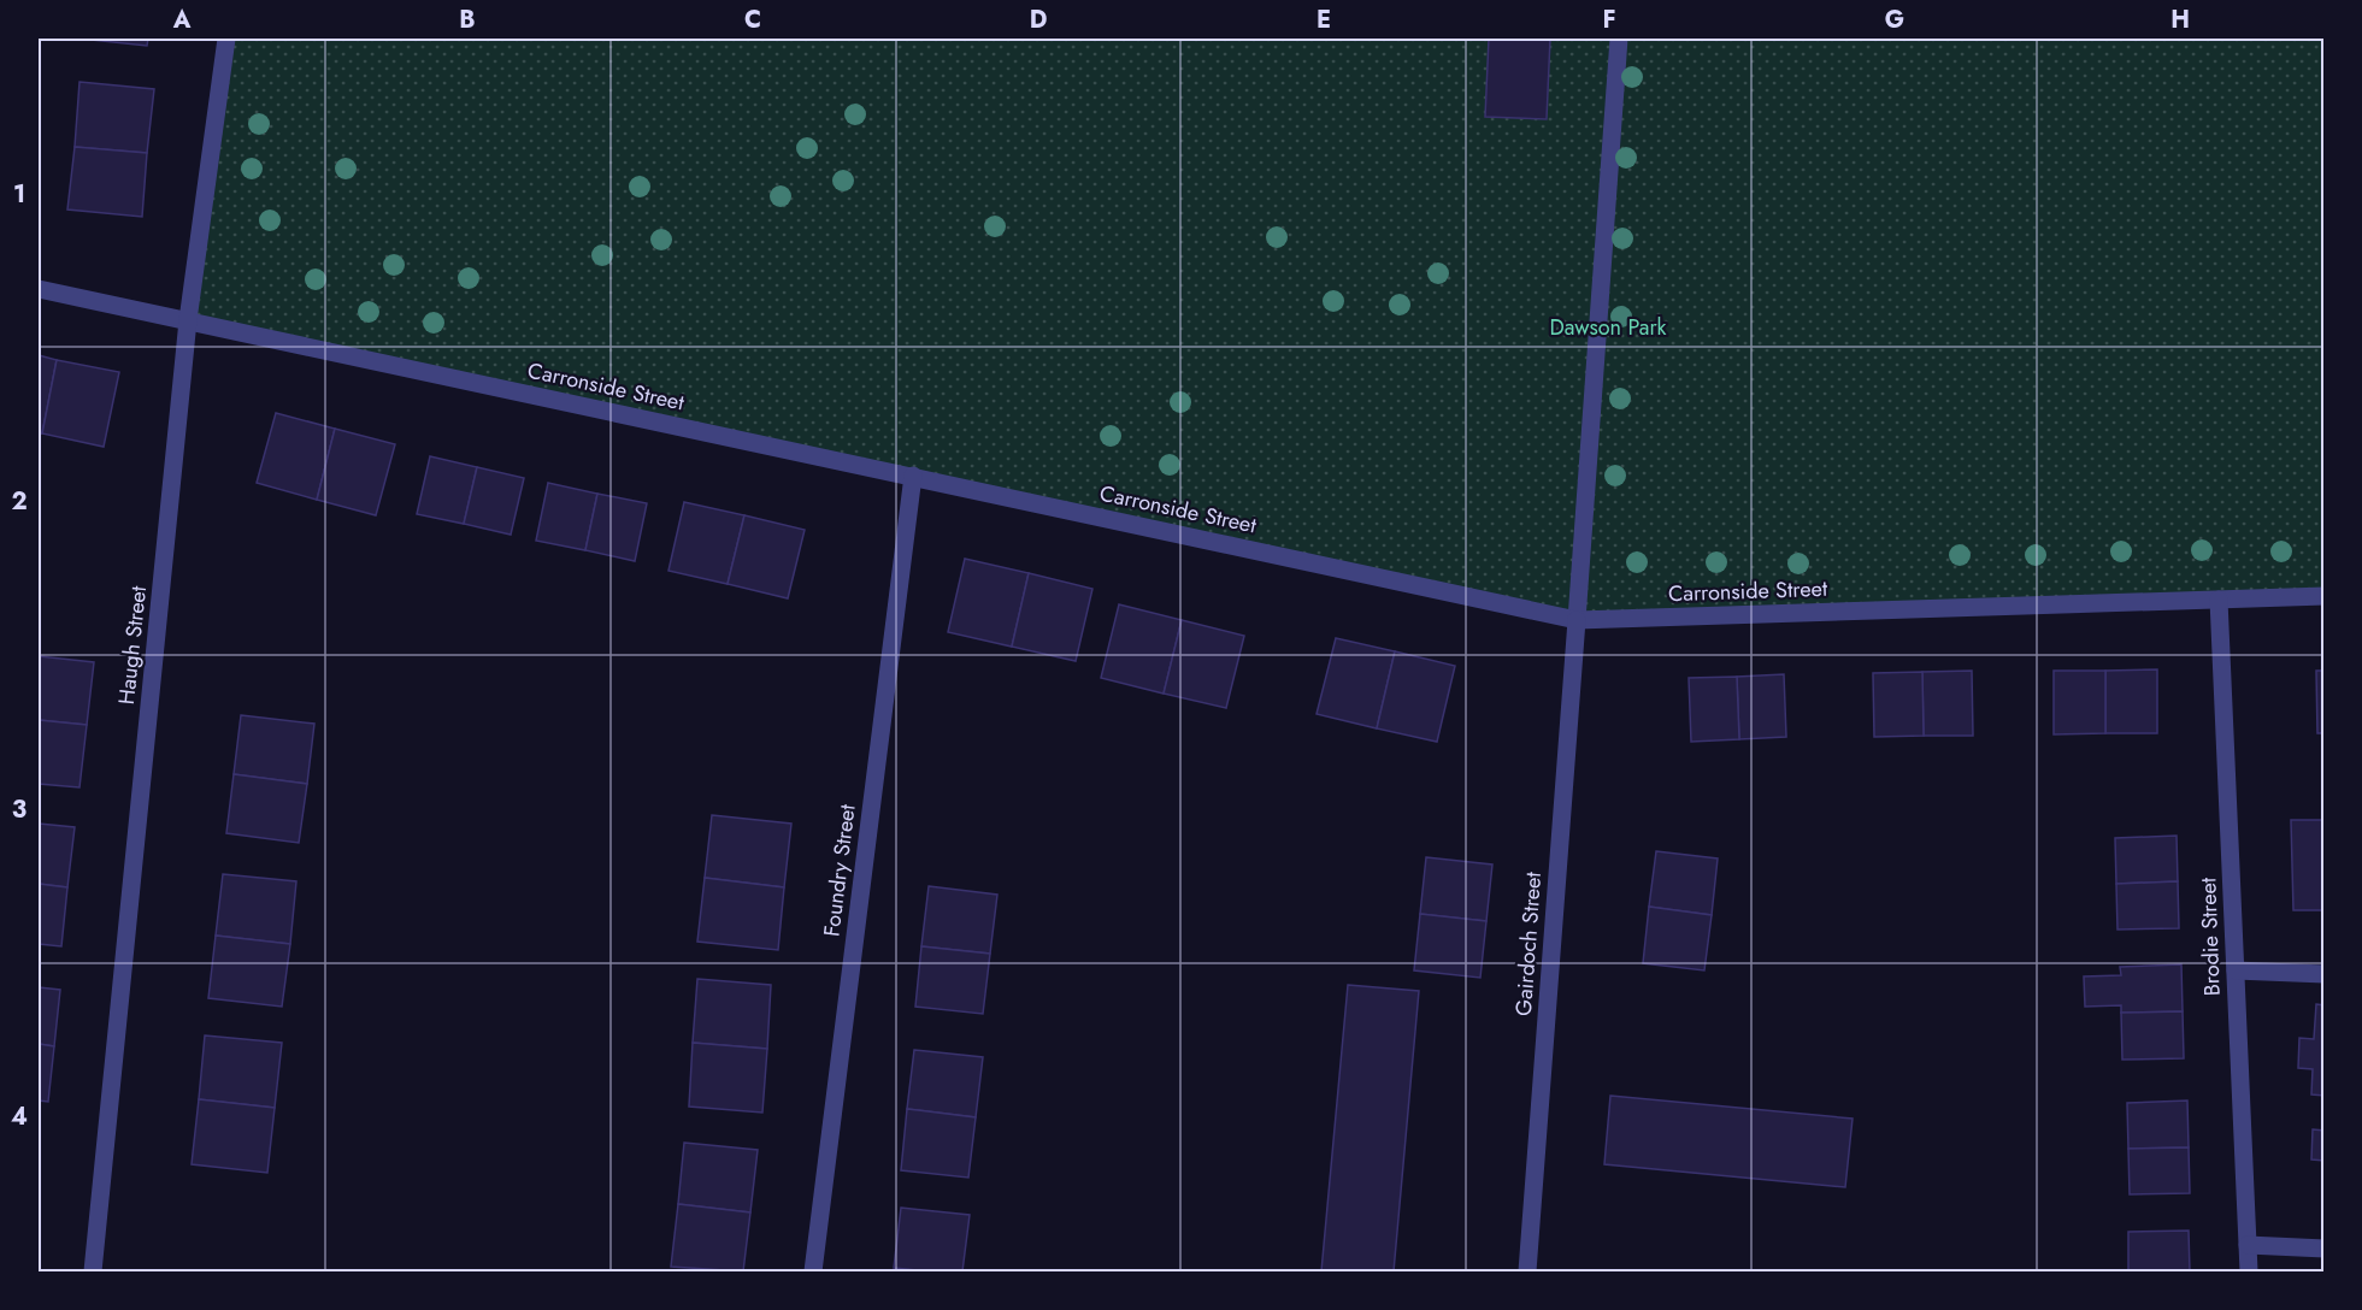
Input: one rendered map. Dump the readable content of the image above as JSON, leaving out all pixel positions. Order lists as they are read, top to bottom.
{
  "streets": {
    "street": [
      "Carronside Street",
      "Haugh Street",
      "Foundry Street",
      "Brodie Street",
      "Gairdoch Street"
    ]
  },
  "crossings": [
    ["Carronside Street", "Haugh Street"],
    ["Carronside Street", "Foundry Street"],
    ["Carronside Street", "Brodie Street"],
    ["Carronside Street", "Gairdoch Street"]
  ],
  "parks": ["Dawson Park"],
  "grid": {
    "columns": [
      "A",
      "B",
      "C",
      "D",
      "E",
      "F",
      "G",
      "H"
    ],
    "rows": [
      "1",
      "2",
      "3",
      "4"
    ]
  }
}
